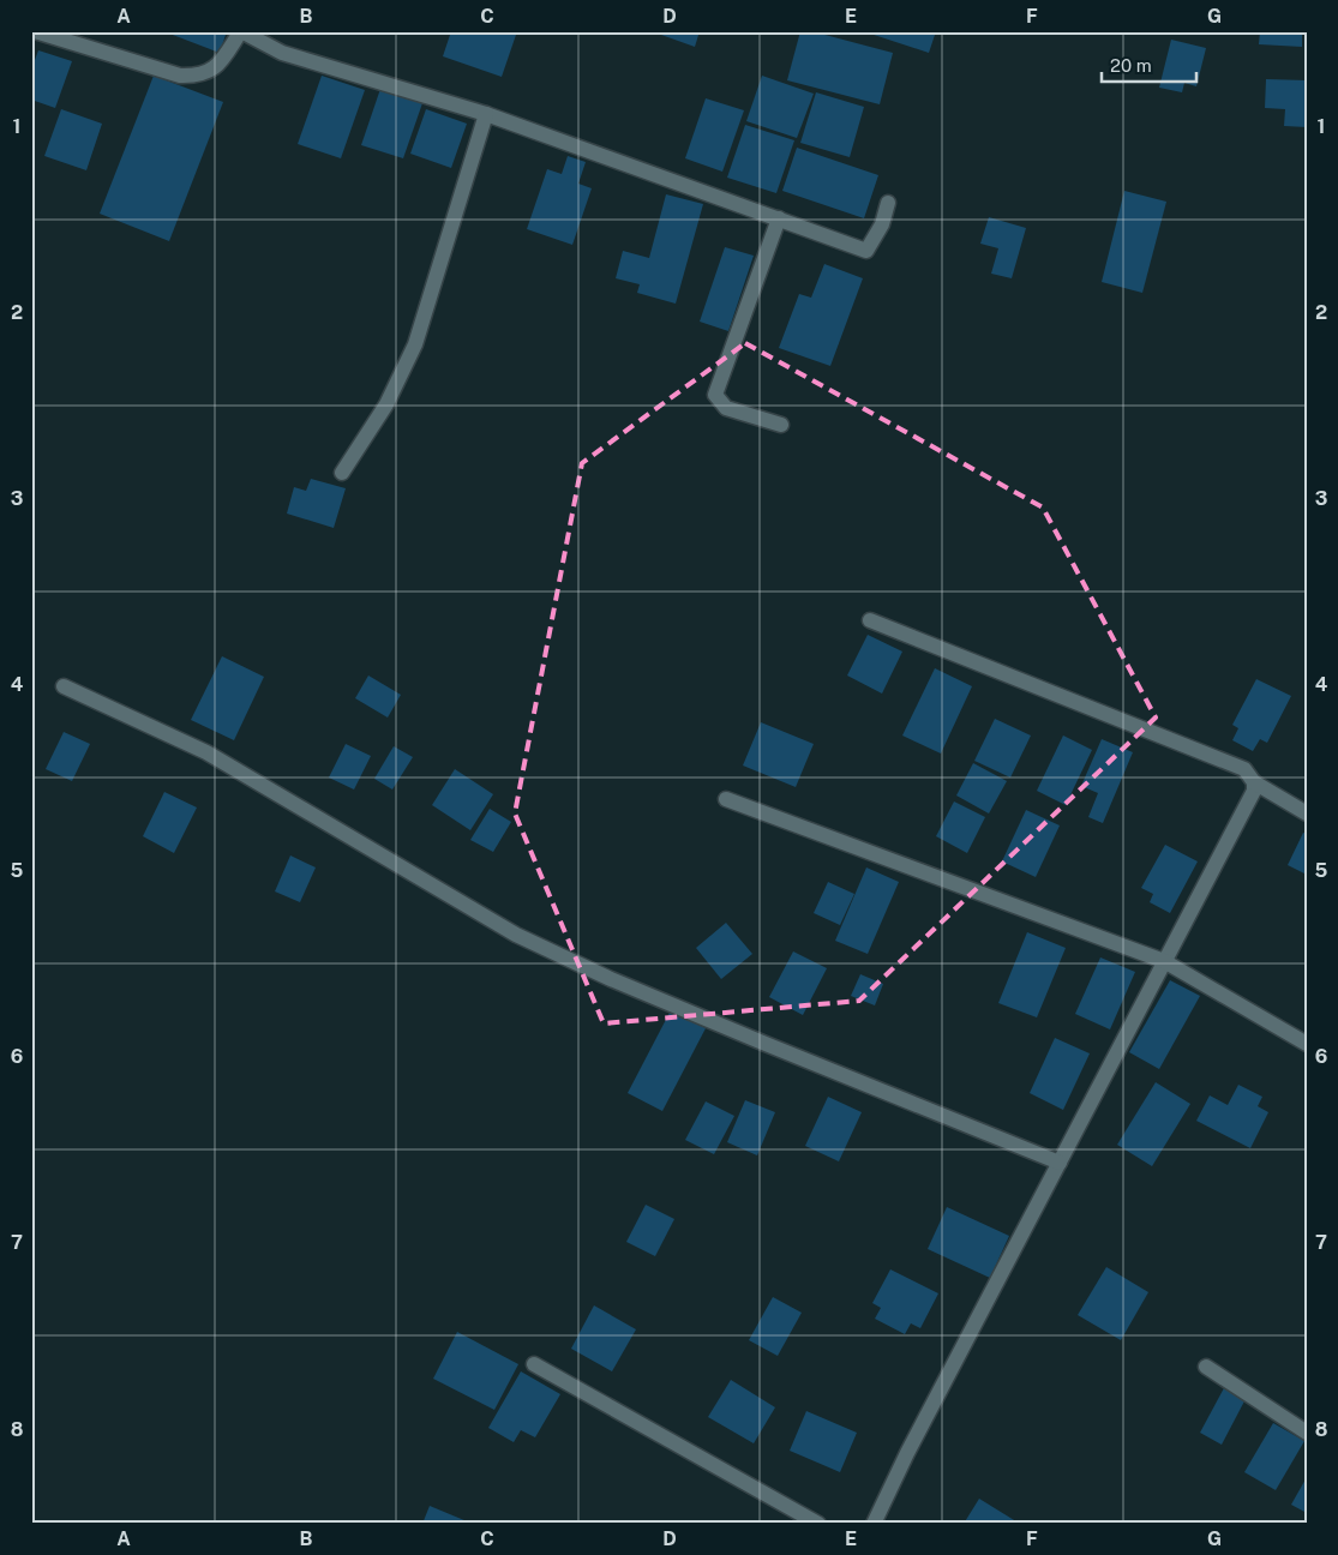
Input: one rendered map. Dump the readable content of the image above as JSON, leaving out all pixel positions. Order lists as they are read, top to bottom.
{
  "scale_bar": "20 m",
  "grid": {
    "columns": [
      "A",
      "B",
      "C",
      "D",
      "E",
      "F",
      "G"
    ],
    "rows": [
      "1",
      "2",
      "3",
      "4",
      "5",
      "6",
      "7",
      "8"
    ]
  }
}
